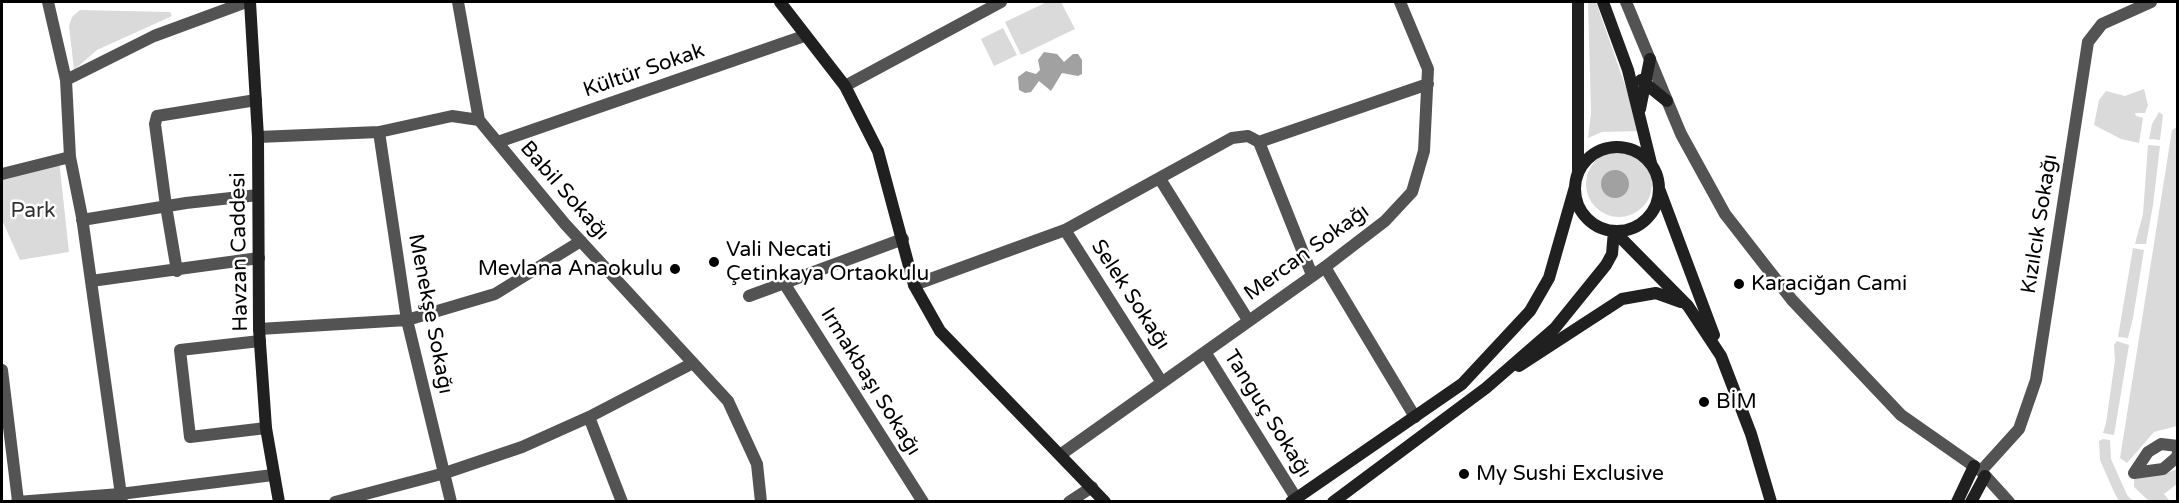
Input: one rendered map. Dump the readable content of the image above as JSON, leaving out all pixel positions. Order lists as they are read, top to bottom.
{
  "streets": {
    "street": [
      "Kültür Sokak",
      "Babil Sokağı",
      "Kızılcık Sokağı",
      "Havzan Caddesi",
      "Mercan Sokağı",
      "Selek Sokağı",
      "Menekşe Sokağı",
      "Irmakbaşı Sokağı",
      "Tanguç Sokağı"
    ]
  },
  "crossings": [
    ["Kültür Sokak", "Babil Sokağı"],
    ["Mercan Sokağı", "Selek Sokağı"],
    ["Mercan Sokağı", "Tanguç Sokağı"]
  ],
  "parks": ["Park"],
  "places": [
    "Vali Necati Çetinkaya Ortaokulu",
    "Mevlana Anaokulu",
    "Karaciğan Cami",
    "BİM",
    "My Sushi Exclusive"
  ]
}
